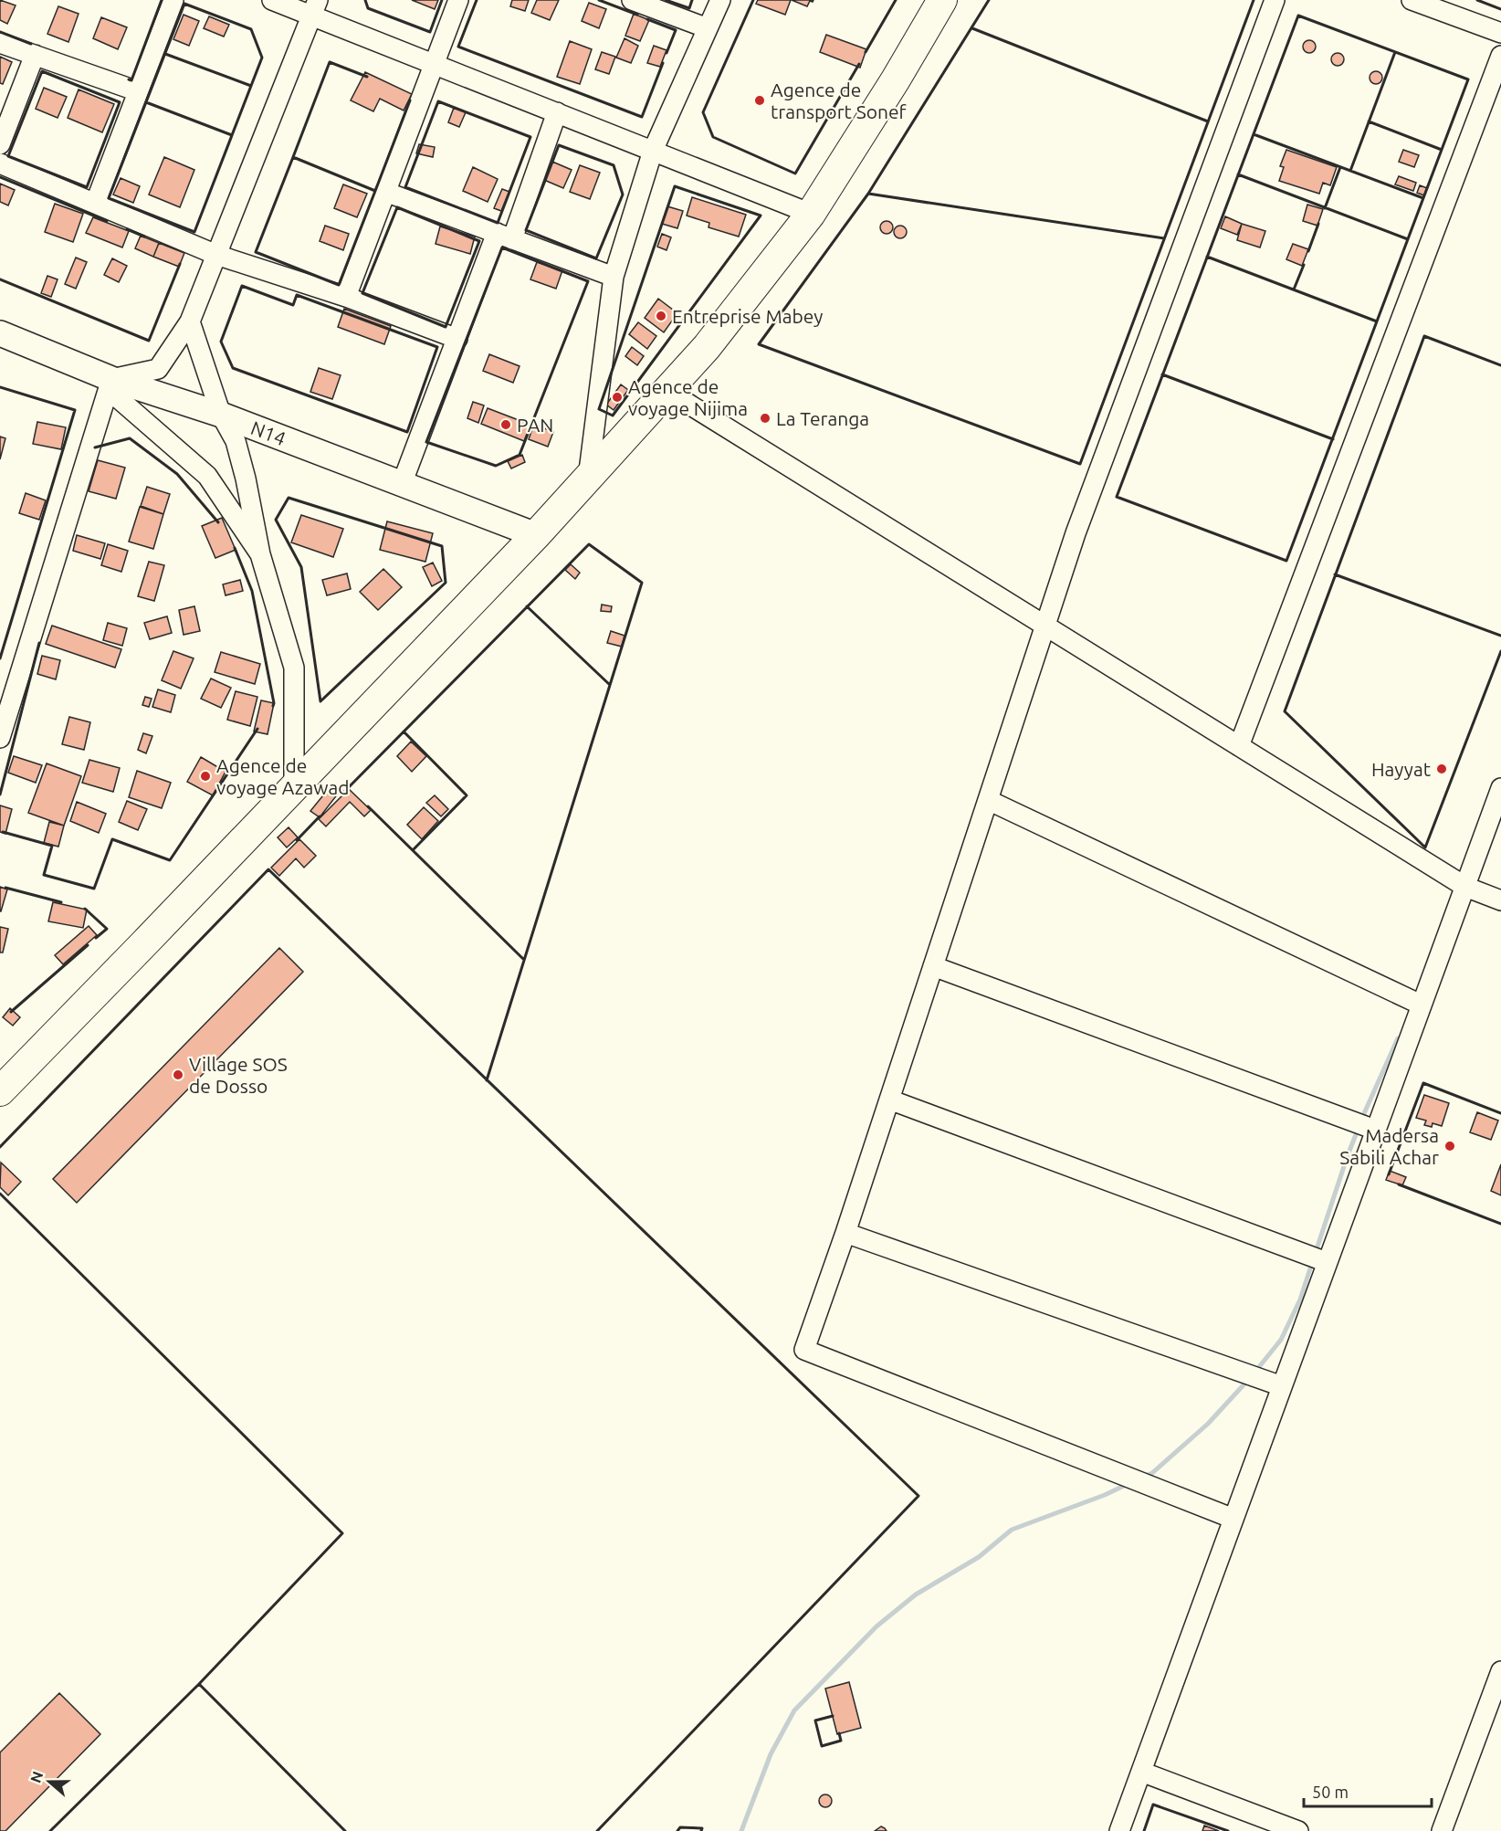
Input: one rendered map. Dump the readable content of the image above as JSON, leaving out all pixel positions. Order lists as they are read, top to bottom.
{
  "streets": {
    "main road": ["N14"]
  },
  "places": [
    "Agence de transport Sonef",
    "Entreprise Mabey",
    "Agence de voyage Nijima",
    "La Teranga",
    "PAN",
    "Hayyat",
    "Agence de voyage Azawad",
    "Village SOS de Dosso",
    "Madersa Sabili Achar"
  ],
  "scale_bar": "50 m",
  "north": "left"
}
